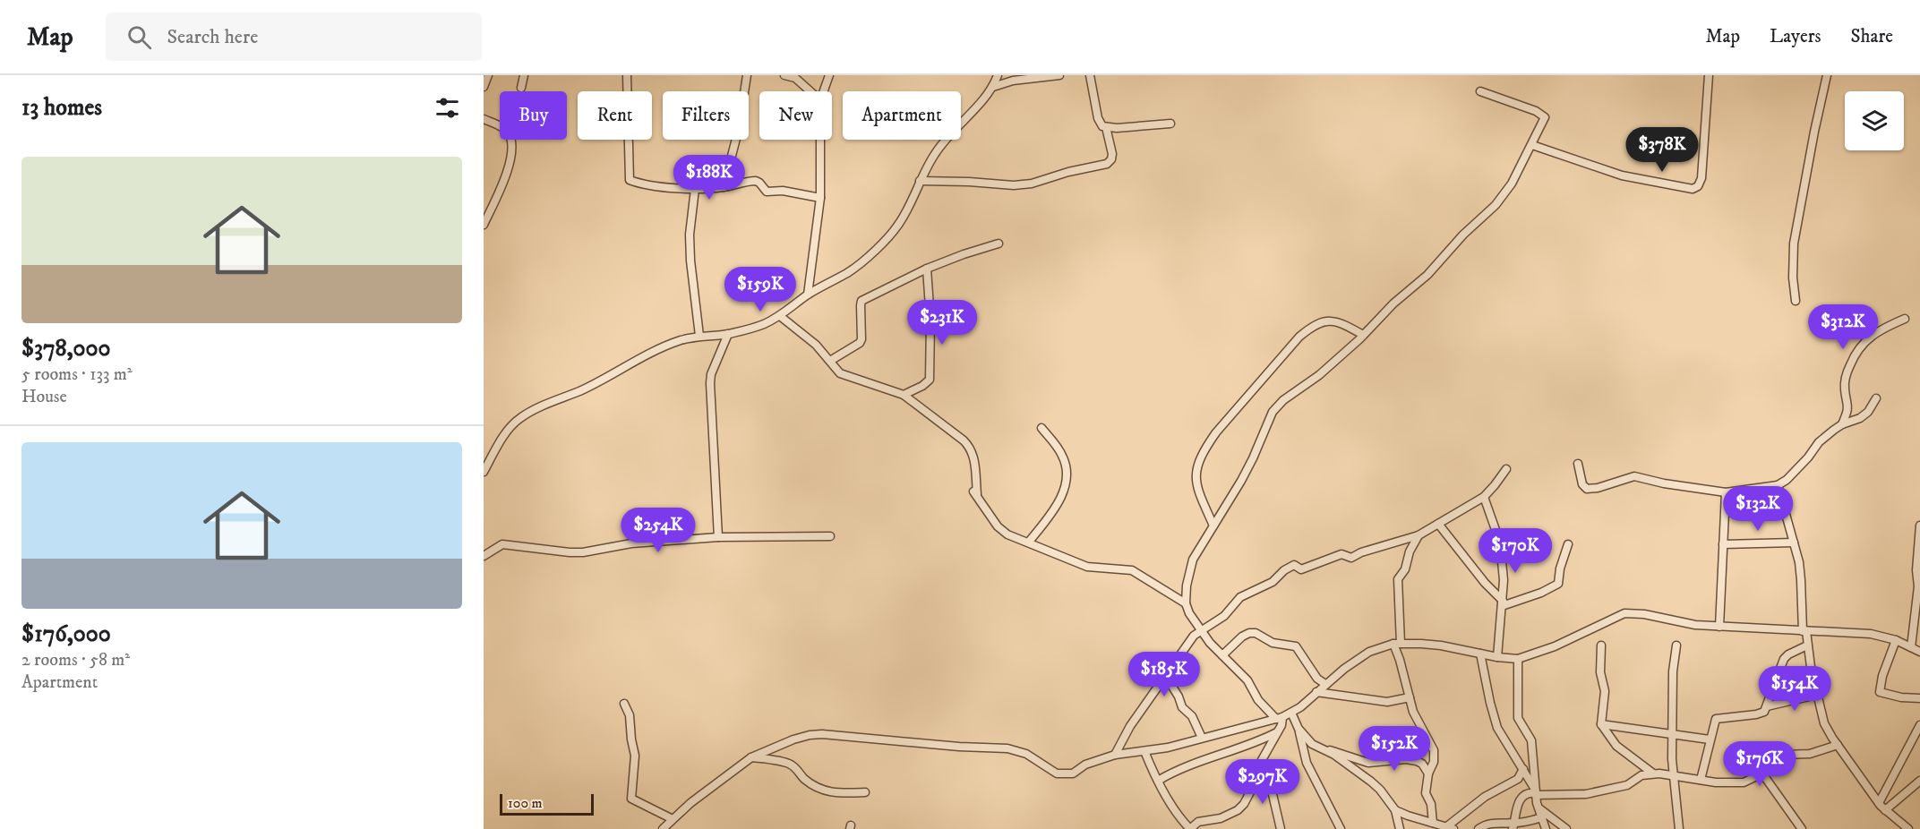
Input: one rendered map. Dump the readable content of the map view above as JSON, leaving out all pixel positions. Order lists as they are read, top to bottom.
{
  "scale_bar": "100 m",
  "page": {
    "header": "Map",
    "search": "Search here",
    "nav": ["Map", "Layers", "Share"],
    "heading": "13 homes",
    "chip": [
      "Buy",
      "Rent",
      "Filters",
      "New",
      "Apartment"
    ],
    "price": [
      "$378K",
      "$188K",
      "$159K",
      "$231K",
      "$312K",
      "$132K",
      "$254K",
      "$170K",
      "$185K",
      "$154K",
      "$152K",
      "$176K",
      "$297K"
    ],
    "list": [
      {
        "name": "$378,000",
        "note": "5 rooms · 133 m² · House"
      },
      {
        "name": "$176,000",
        "note": "2 rooms · 58 m² · Apartment"
      }
    ],
    "scale": "100 m"
  }
}
